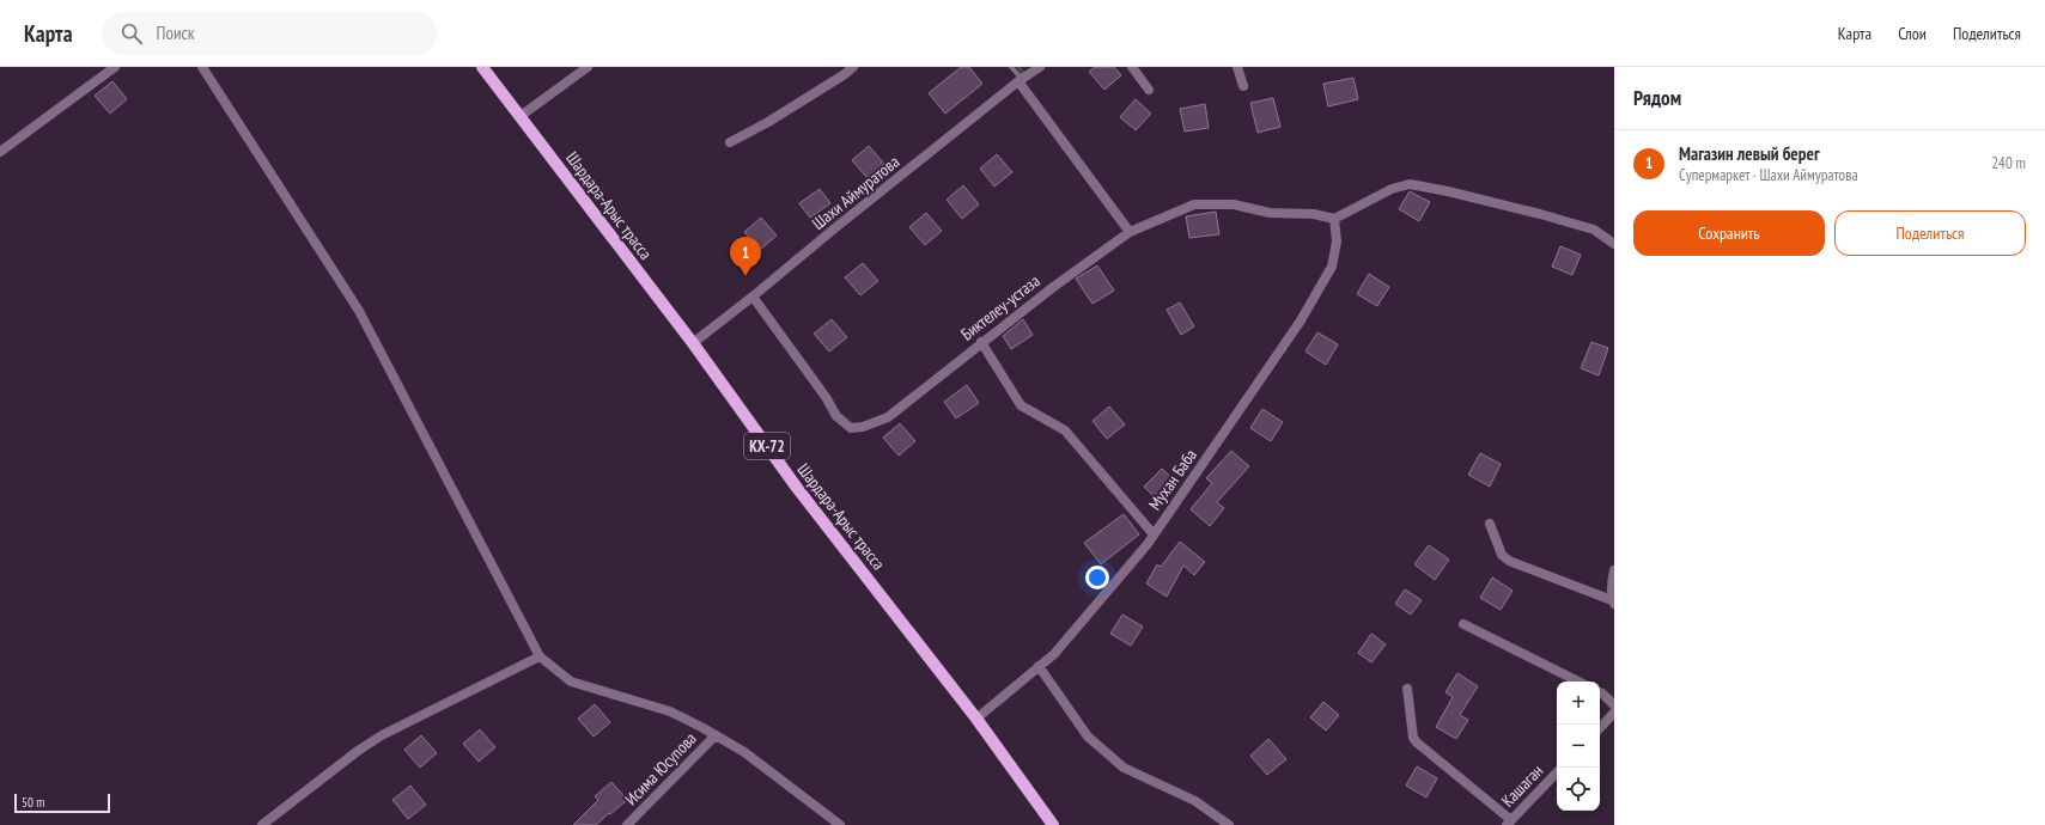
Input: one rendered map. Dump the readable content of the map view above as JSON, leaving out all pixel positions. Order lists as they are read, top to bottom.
{
  "streets": {
    "main road": ["Шардара-Арыс трасса", "КХ-72"],
    "street": [
      "Шахи Аймуратова",
      "Биктелеу-устаза",
      "Мухан Баба",
      "Исима Юсупова",
      "Кашаган"
    ]
  },
  "crossings": [
    ["Шахи Аймуратова", "Шардара-Арыс трасса"],
    ["Шахи Аймуратова", "Биктелеу-устаза"],
    ["Шардара-Арыс трасса", "Мухан Баба"],
    ["Биктелеу-устаза", "Мухан Баба"]
  ],
  "scale_bar": "50 m",
  "page": {
    "header": "Карта",
    "search": "Поиск",
    "nav": ["Карта", "Слои", "Поделиться"],
    "heading": "Рядом",
    "list": [
      {
        "mark": "1",
        "name": "Магазин левый берег",
        "note": "Супермаркет · Шахи Аймуратова",
        "value": "240 m"
      }
    ],
    "buttons": ["Сохранить", "Поделиться"],
    "pins": "1",
    "map_buttons": ["+", "−"],
    "scale": "50 m"
  }
}
